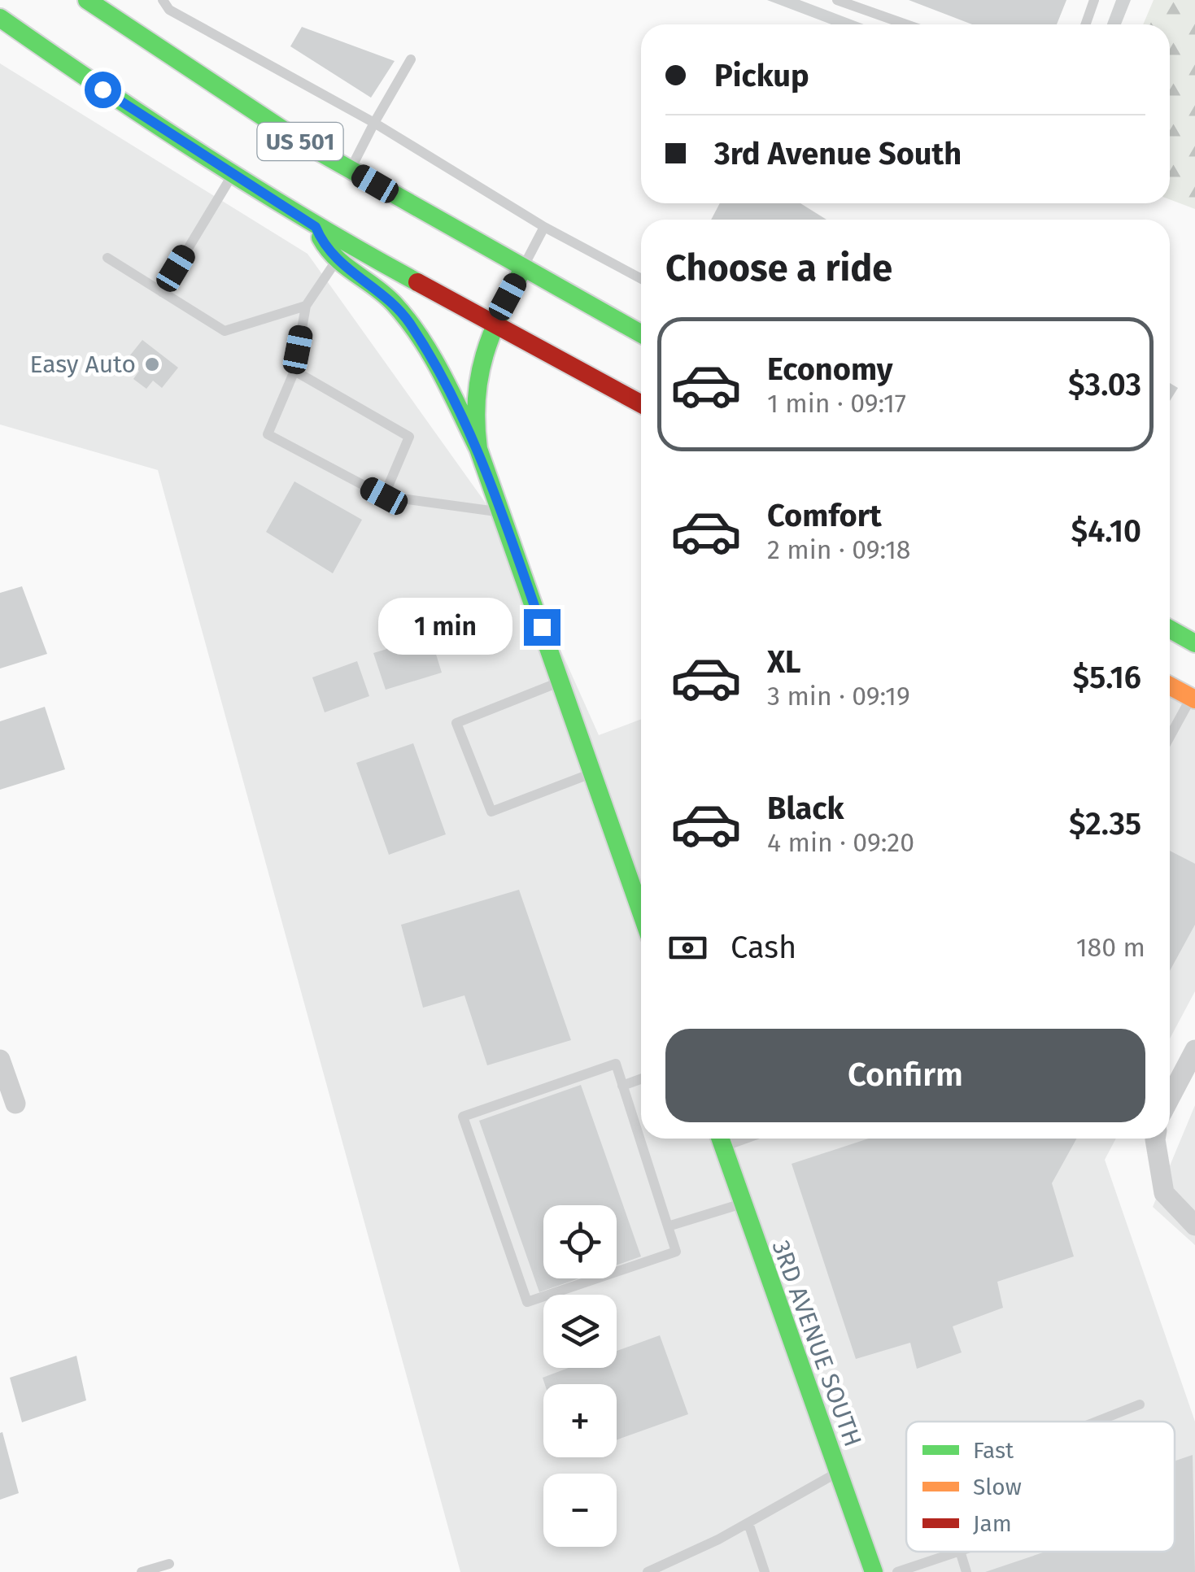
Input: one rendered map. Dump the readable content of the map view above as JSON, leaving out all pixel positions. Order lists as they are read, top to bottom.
{
  "streets": {
    "main road": ["US 501", "3RD AVENUE SOUTH"]
  },
  "places": ["Easy Auto"],
  "legend": ["Fast", "Slow", "Jam"],
  "page": {
    "banner": ["Pickup", "3rd Avenue South"],
    "heading": "Choose a ride",
    "list": [
      {
        "name": "Economy",
        "note": "1 min · 09:17",
        "value": "$3.03"
      },
      {
        "name": "Comfort",
        "note": "2 min · 09:18",
        "value": "$4.10"
      },
      {
        "name": "XL",
        "note": "3 min · 09:19",
        "value": "$5.16"
      },
      {
        "name": "Black",
        "note": "4 min · 09:20",
        "value": "$2.35"
      }
    ],
    "bubble": "1 min",
    "pay": ["Cash", "180 m"],
    "buttons": "Confirm",
    "map_buttons": ["+", "−"]
  }
}
